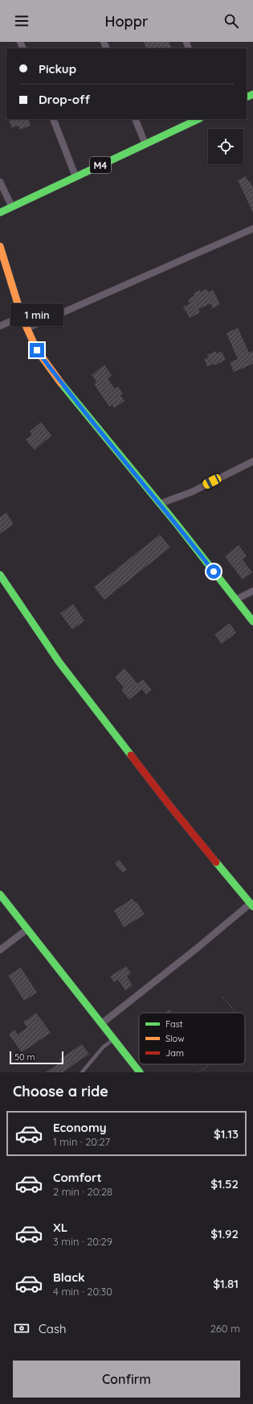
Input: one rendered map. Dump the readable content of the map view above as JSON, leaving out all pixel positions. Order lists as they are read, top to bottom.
{
  "streets": {
    "street": ["M4"]
  },
  "legend": ["Fast", "Slow", "Jam"],
  "scale_bar": "50 m",
  "page": {
    "header": "Hoppr",
    "banner": ["Pickup", "Drop-off"],
    "bubble": "1 min",
    "scale": "50 m",
    "heading": "Choose a ride",
    "list": [
      {
        "name": "Economy",
        "note": "1 min · 20:27",
        "value": "$1.13"
      },
      {
        "name": "Comfort",
        "note": "2 min · 20:28",
        "value": "$1.52"
      },
      {
        "name": "XL",
        "note": "3 min · 20:29",
        "value": "$1.92"
      },
      {
        "name": "Black",
        "note": "4 min · 20:30",
        "value": "$1.81"
      }
    ],
    "pay": ["Cash", "260 m"],
    "buttons": "Confirm"
  }
}
